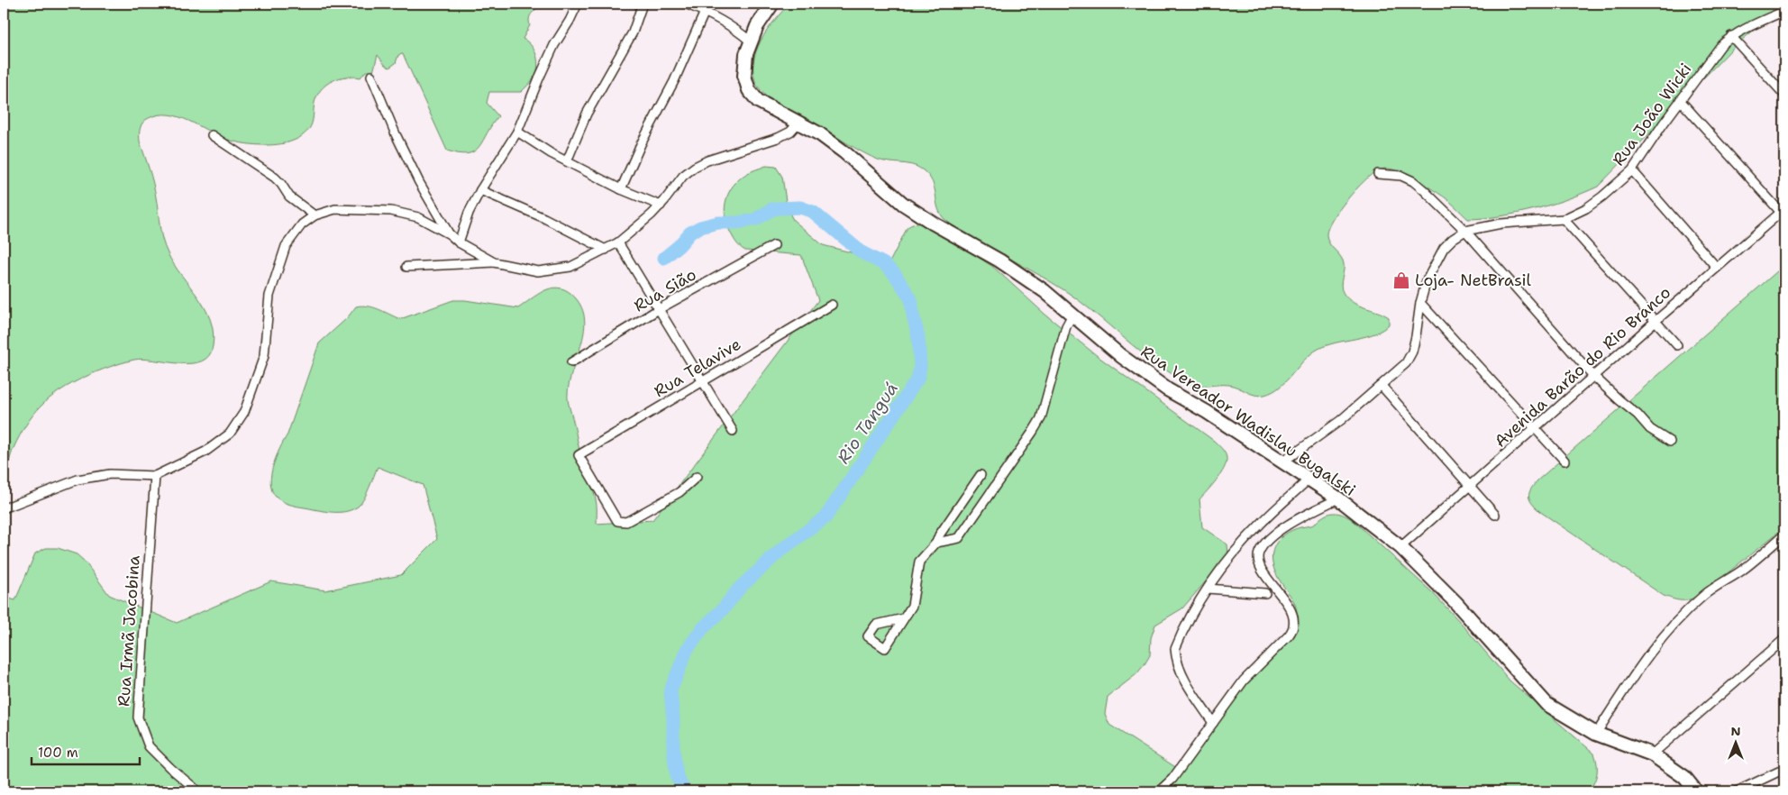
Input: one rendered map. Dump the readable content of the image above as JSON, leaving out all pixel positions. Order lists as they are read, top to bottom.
{
  "streets": {
    "main road": ["Rua Vereador Wadislau Bugalski"],
    "street": [
      "Rua João Wicki",
      "Rua Sião",
      "Avenida Barão do Rio Branco",
      "Rua Telavive",
      "Rua Irmã Jacobina"
    ]
  },
  "crossings": [
    ["Rua João Wicki", "Rua Vereador Wadislau Bugalski"],
    ["Avenida Barão do Rio Branco", "Rua Vereador Wadislau Bugalski"]
  ],
  "water": ["Rio Tanguá"],
  "places": {
    "shop": ["Loja- NetBrasil"]
  },
  "scale_bar": "100 m",
  "north": "top"
}
